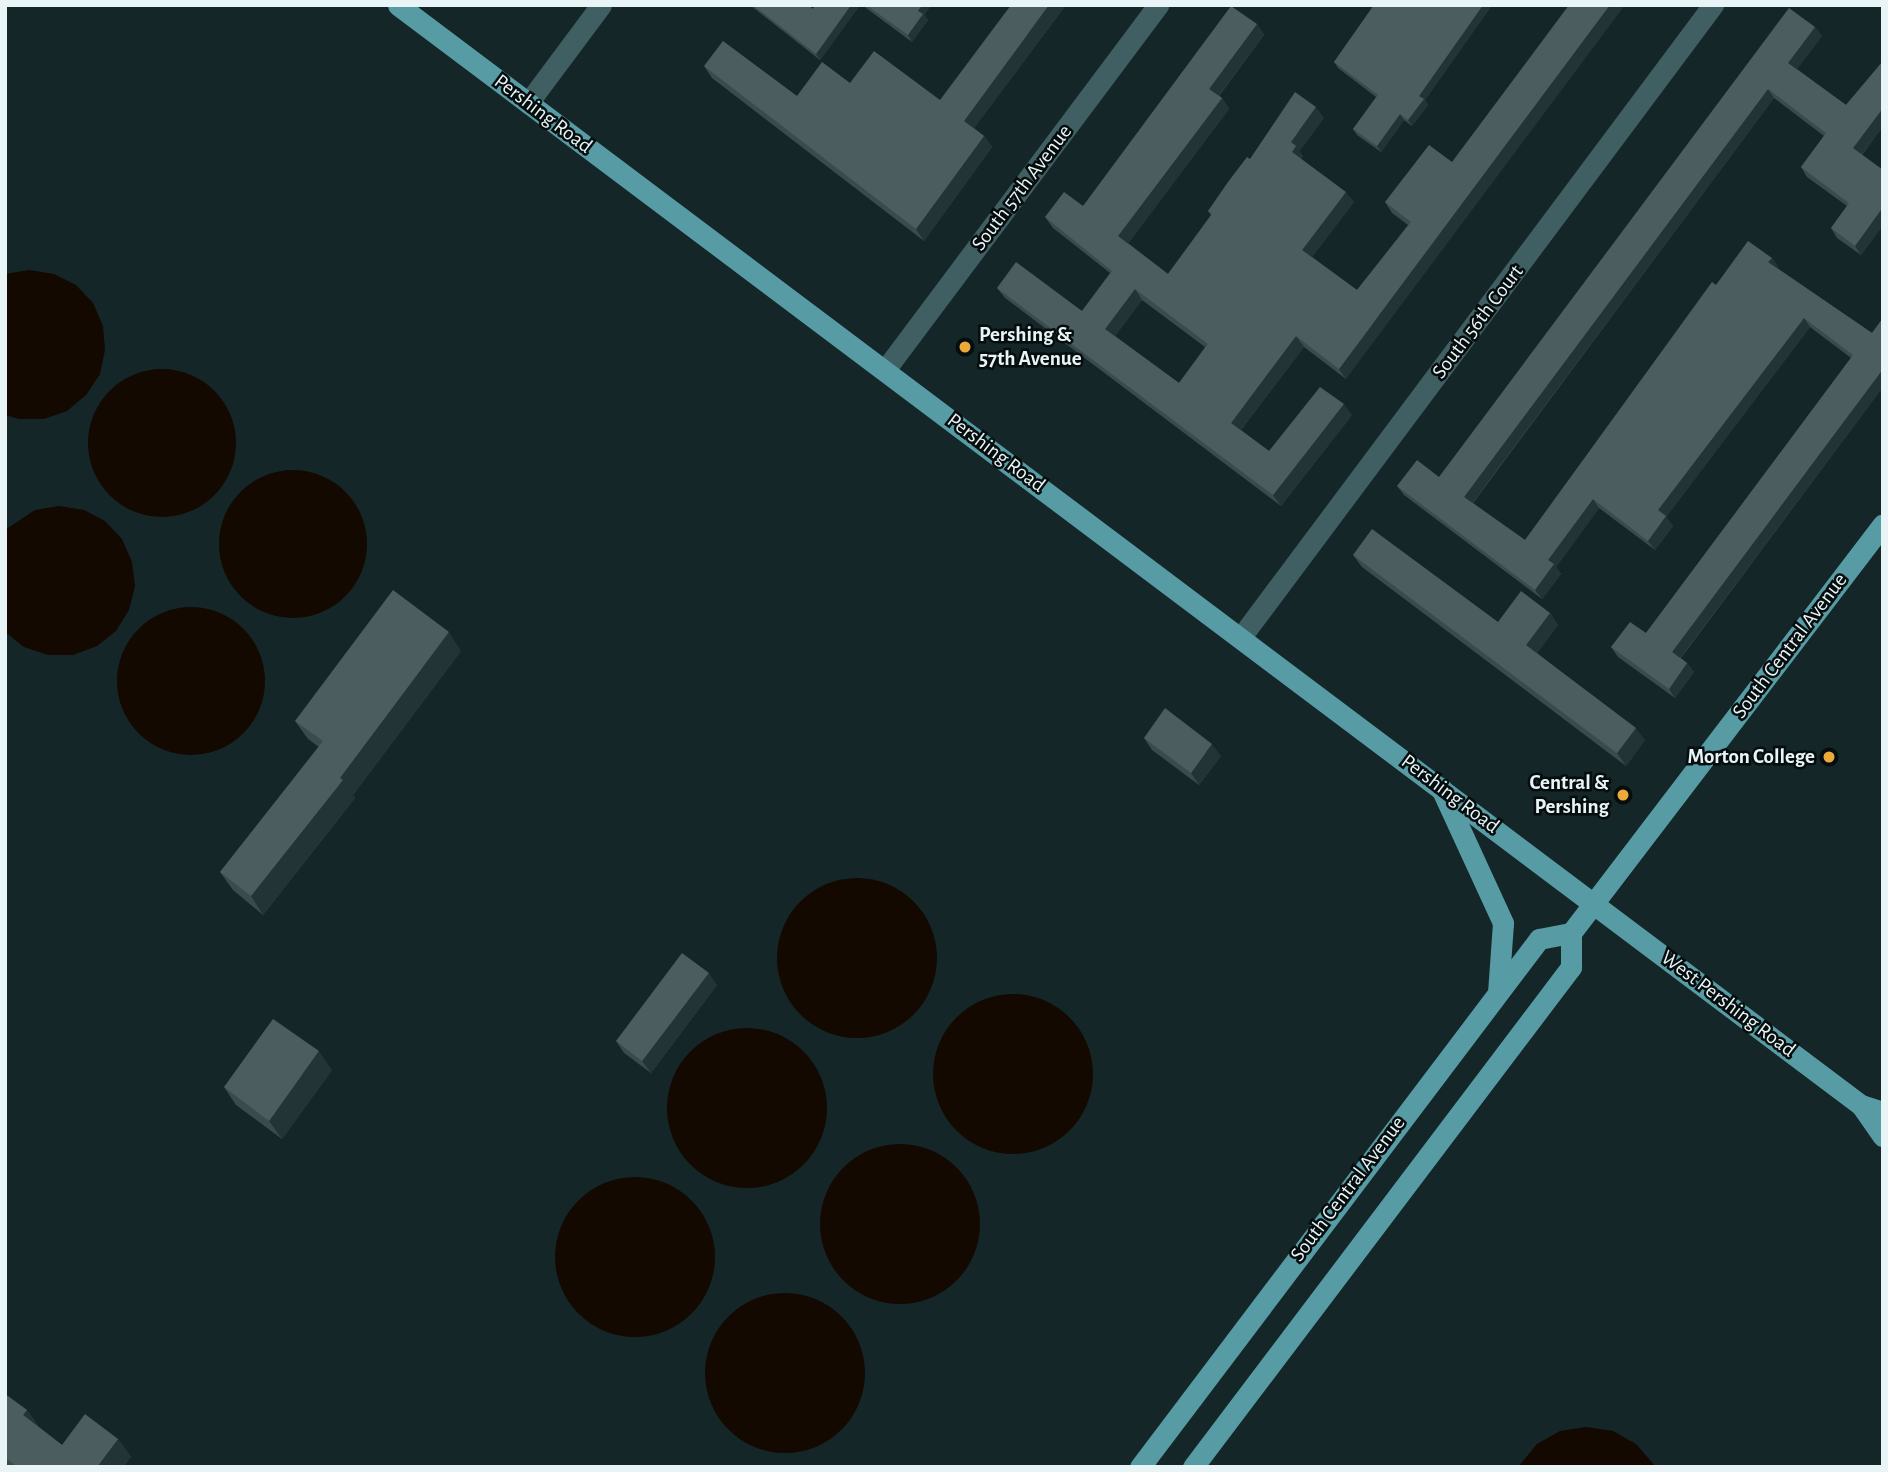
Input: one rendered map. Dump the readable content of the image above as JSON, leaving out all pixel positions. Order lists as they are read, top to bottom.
{
  "streets": {
    "main road": ["Pershing Road", "South Central Avenue", "West Pershing Road"],
    "street": ["South 57th Avenue", "South 56th Court"]
  },
  "crossings": [
    ["Pershing Road", "South 57th Avenue"],
    ["Pershing Road", "South 56th Court"],
    ["Pershing Road", "South Central Avenue"],
    ["Pershing Road", "West Pershing Road"],
    ["South Central Avenue", "West Pershing Road"]
  ],
  "places": ["Pershing & 57th Avenue", "Morton College", "Central & Pershing"]
}
